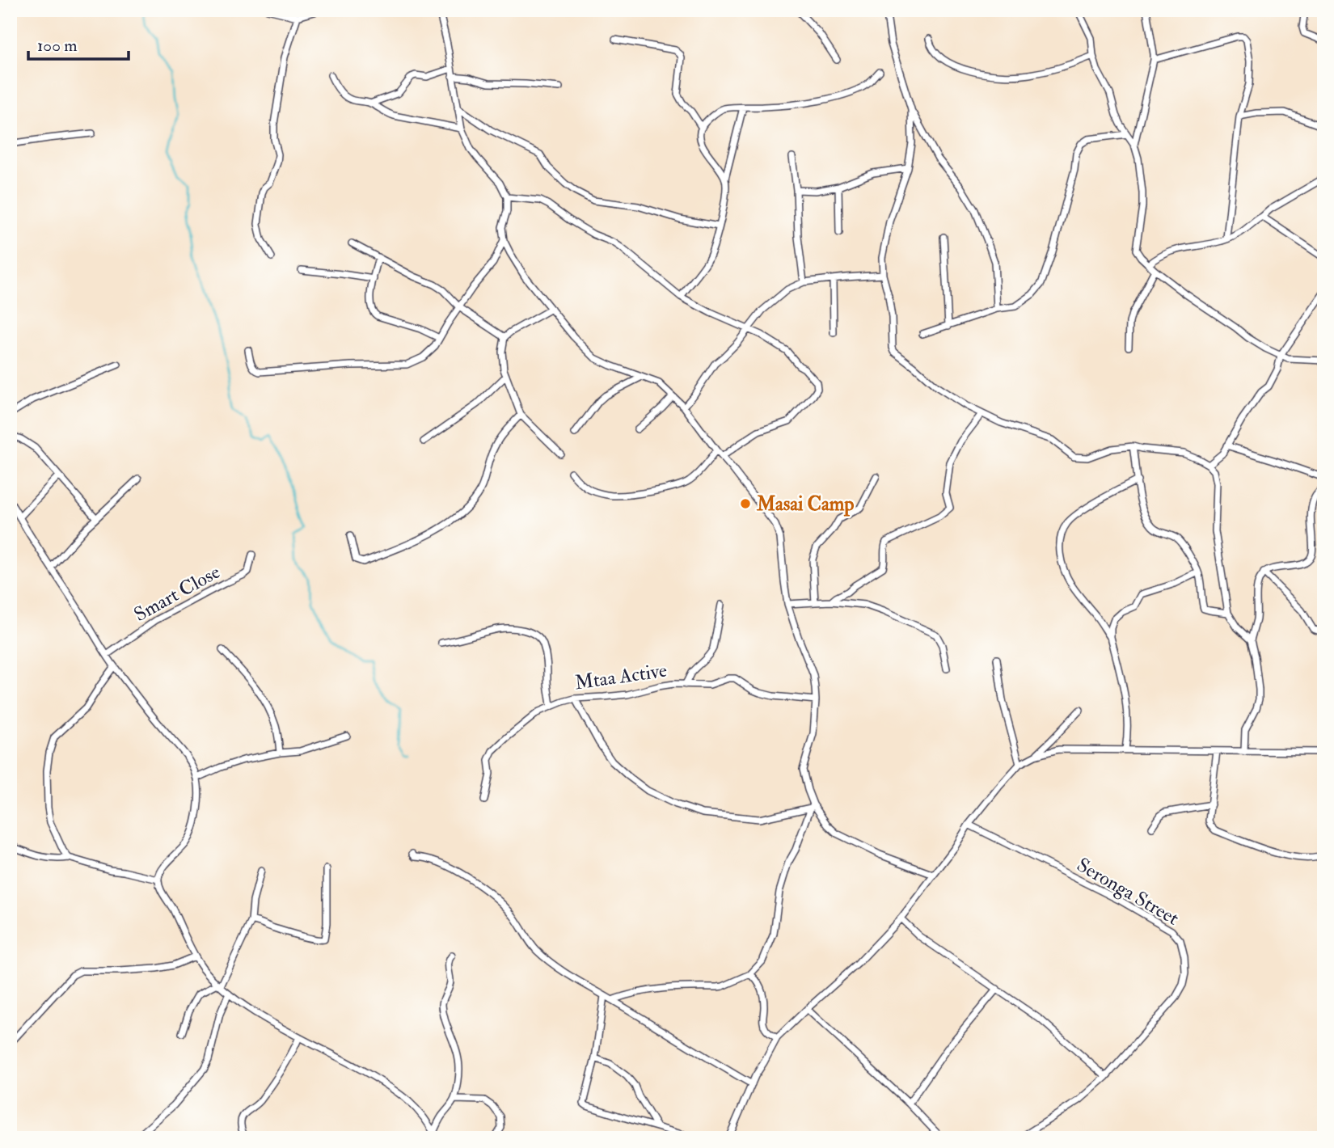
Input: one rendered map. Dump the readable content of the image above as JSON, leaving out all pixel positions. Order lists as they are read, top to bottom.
{
  "streets": {
    "street": ["Smart Close", "Mtaa Active", "Seronga Street"]
  },
  "places": ["Masai Camp"],
  "scale_bar": "100 m"
}
